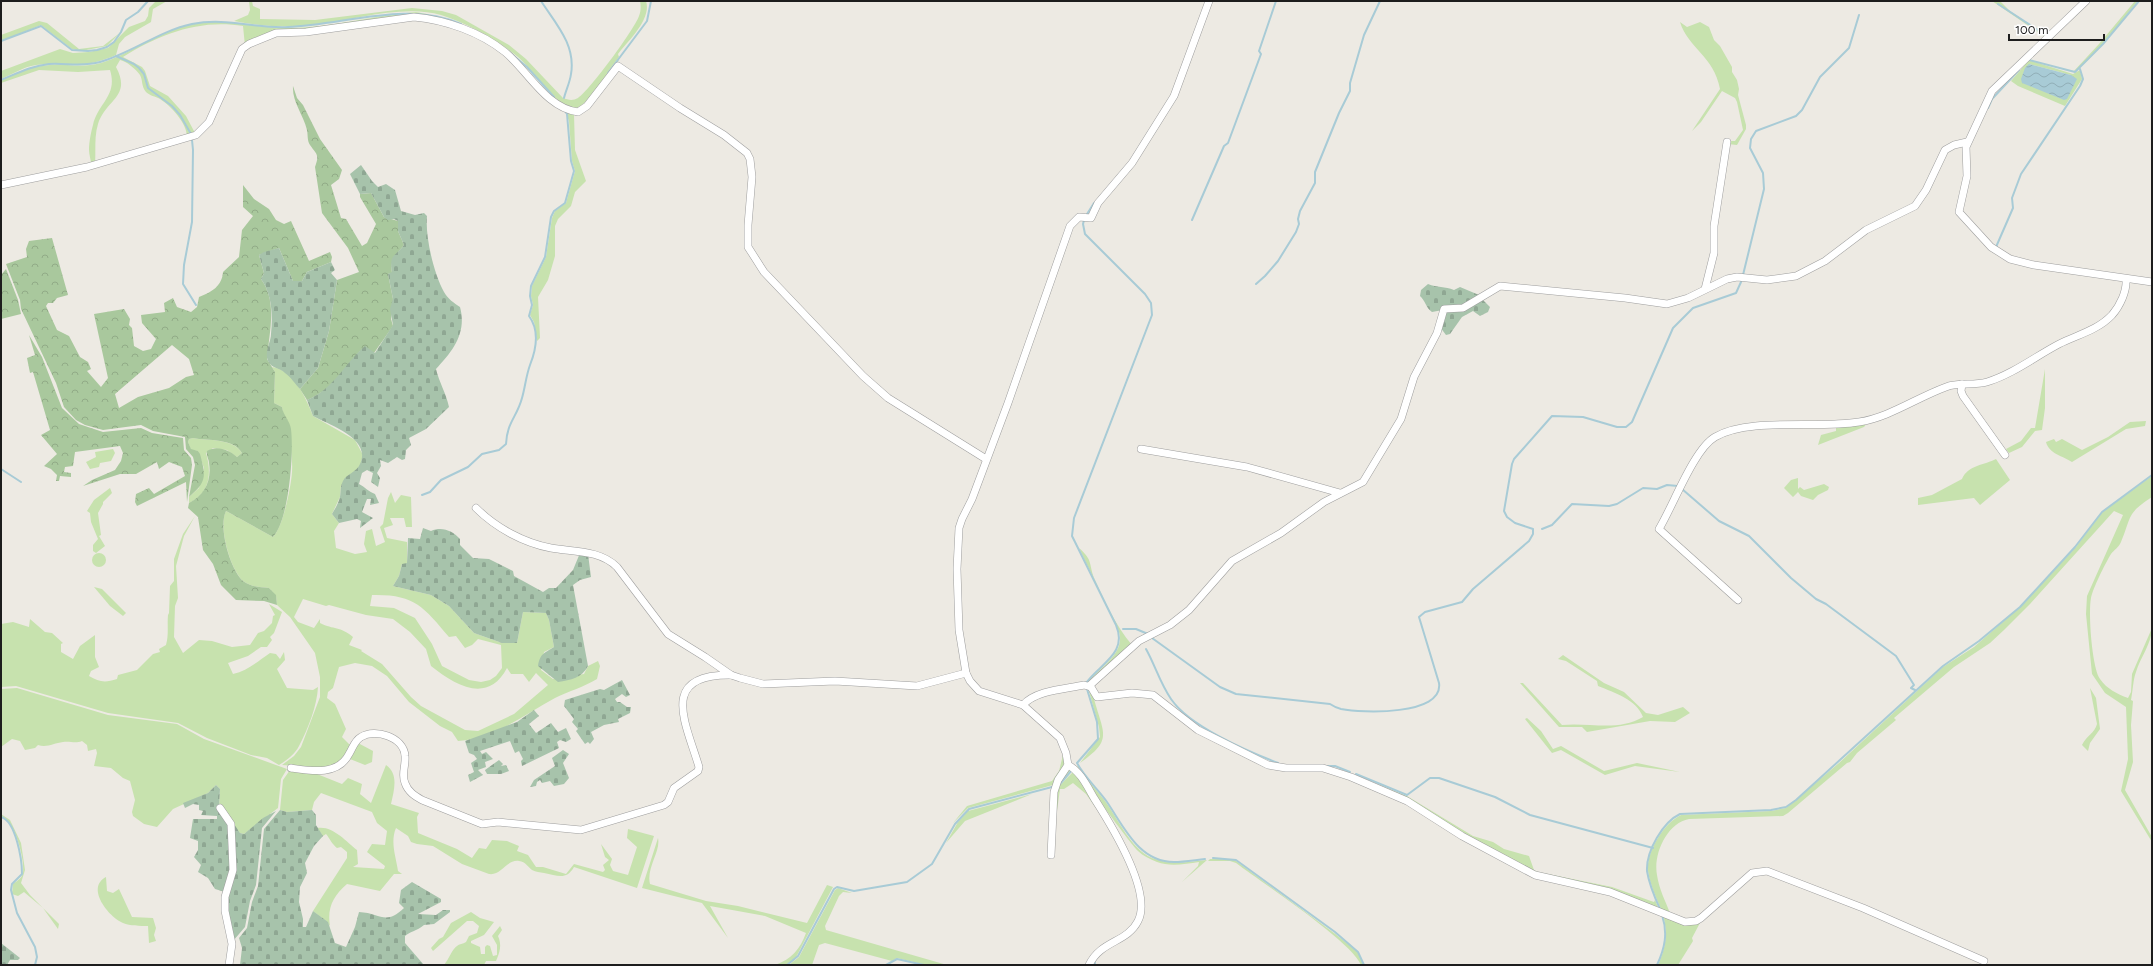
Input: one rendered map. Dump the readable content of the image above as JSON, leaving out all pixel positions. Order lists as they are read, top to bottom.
{
  "scale_bar": "100 m"
}
